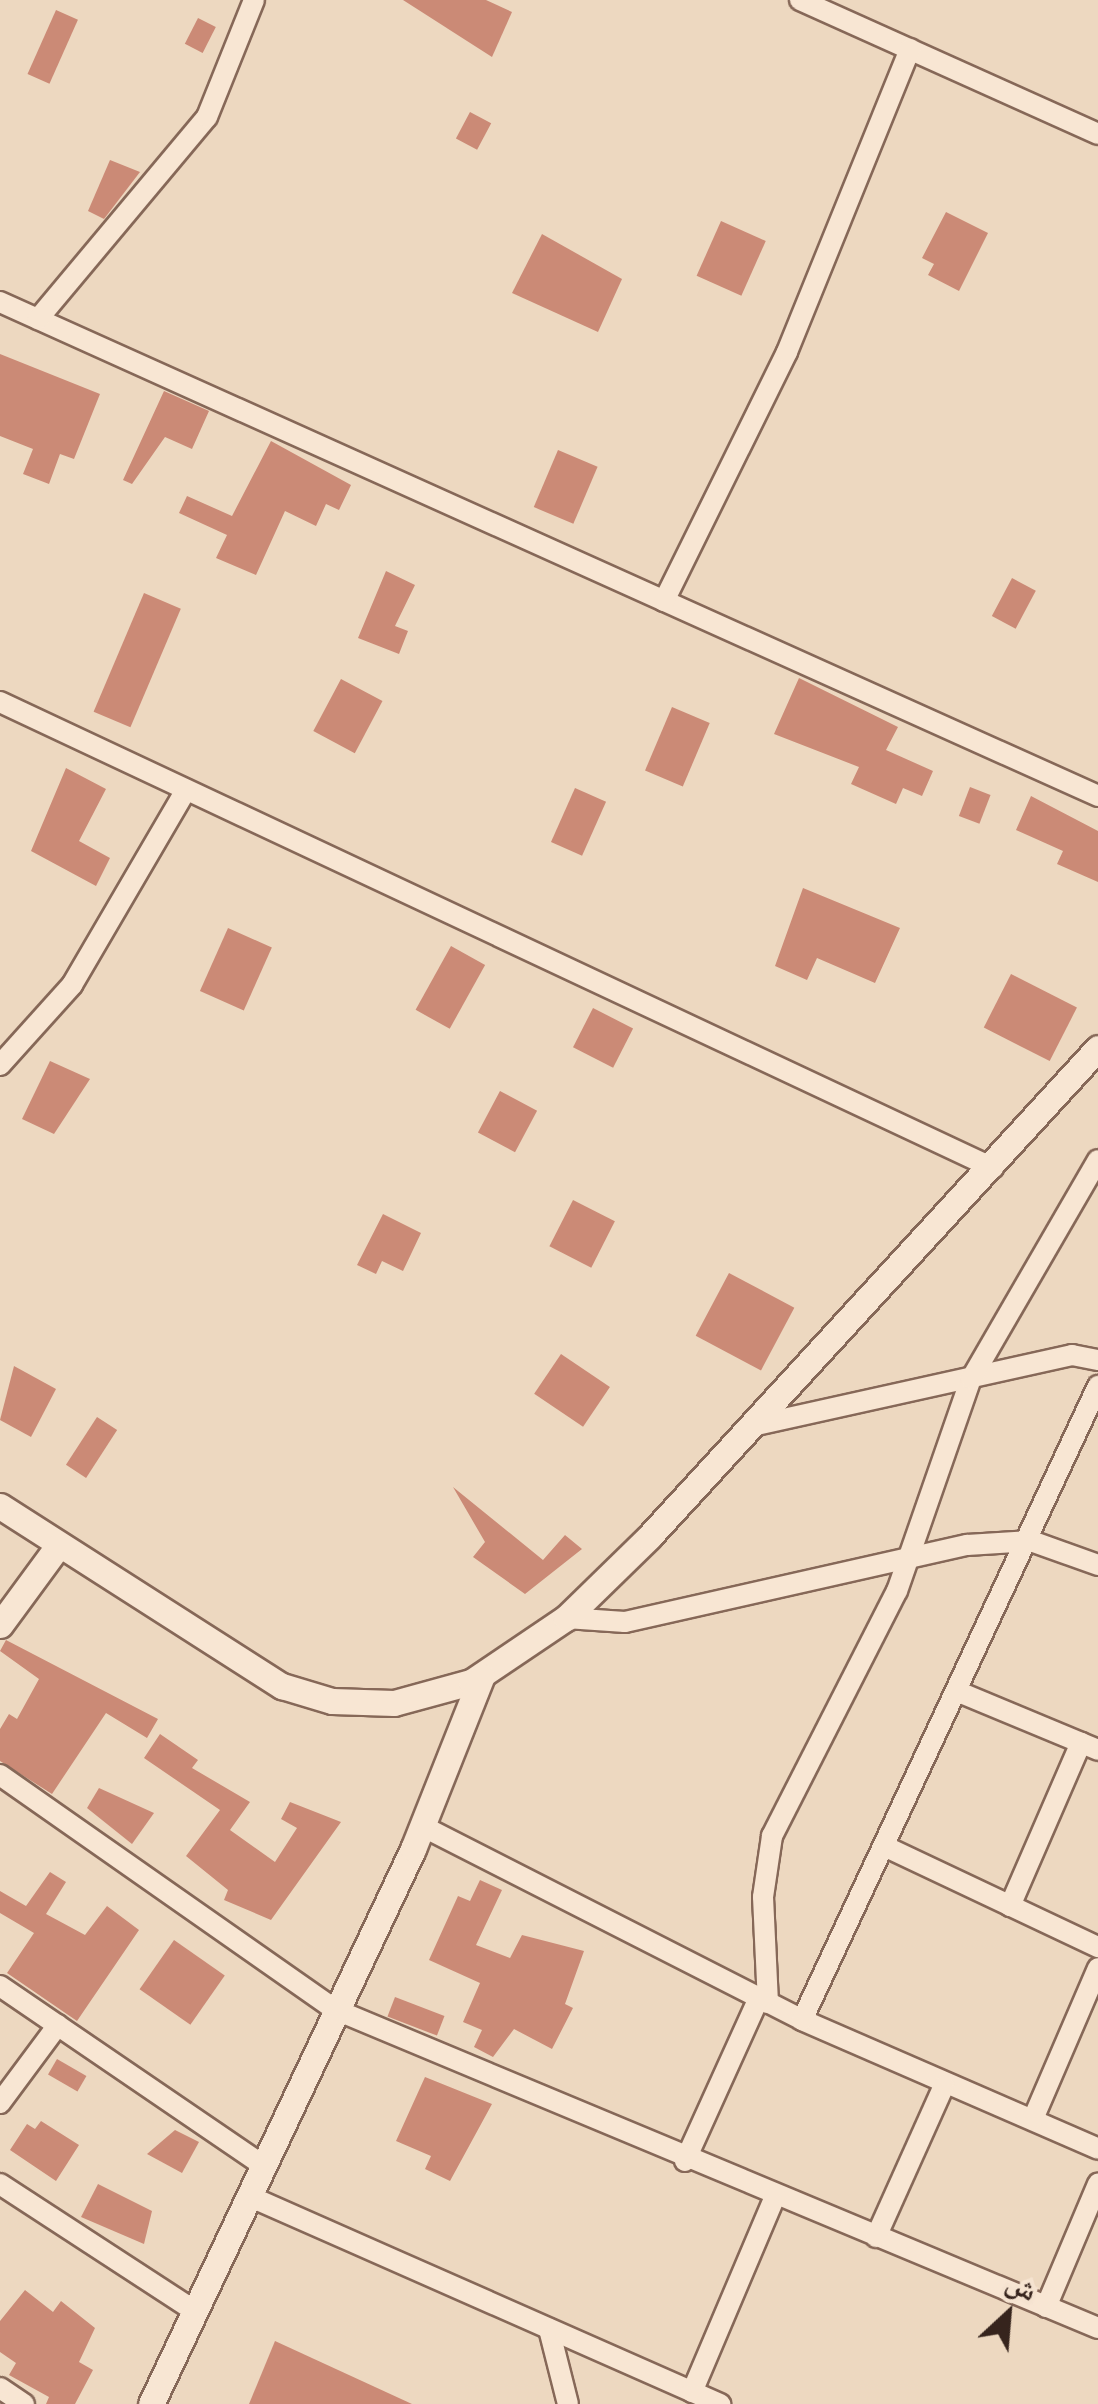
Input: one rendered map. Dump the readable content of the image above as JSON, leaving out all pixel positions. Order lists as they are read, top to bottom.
{
  "north": "top right"
}
